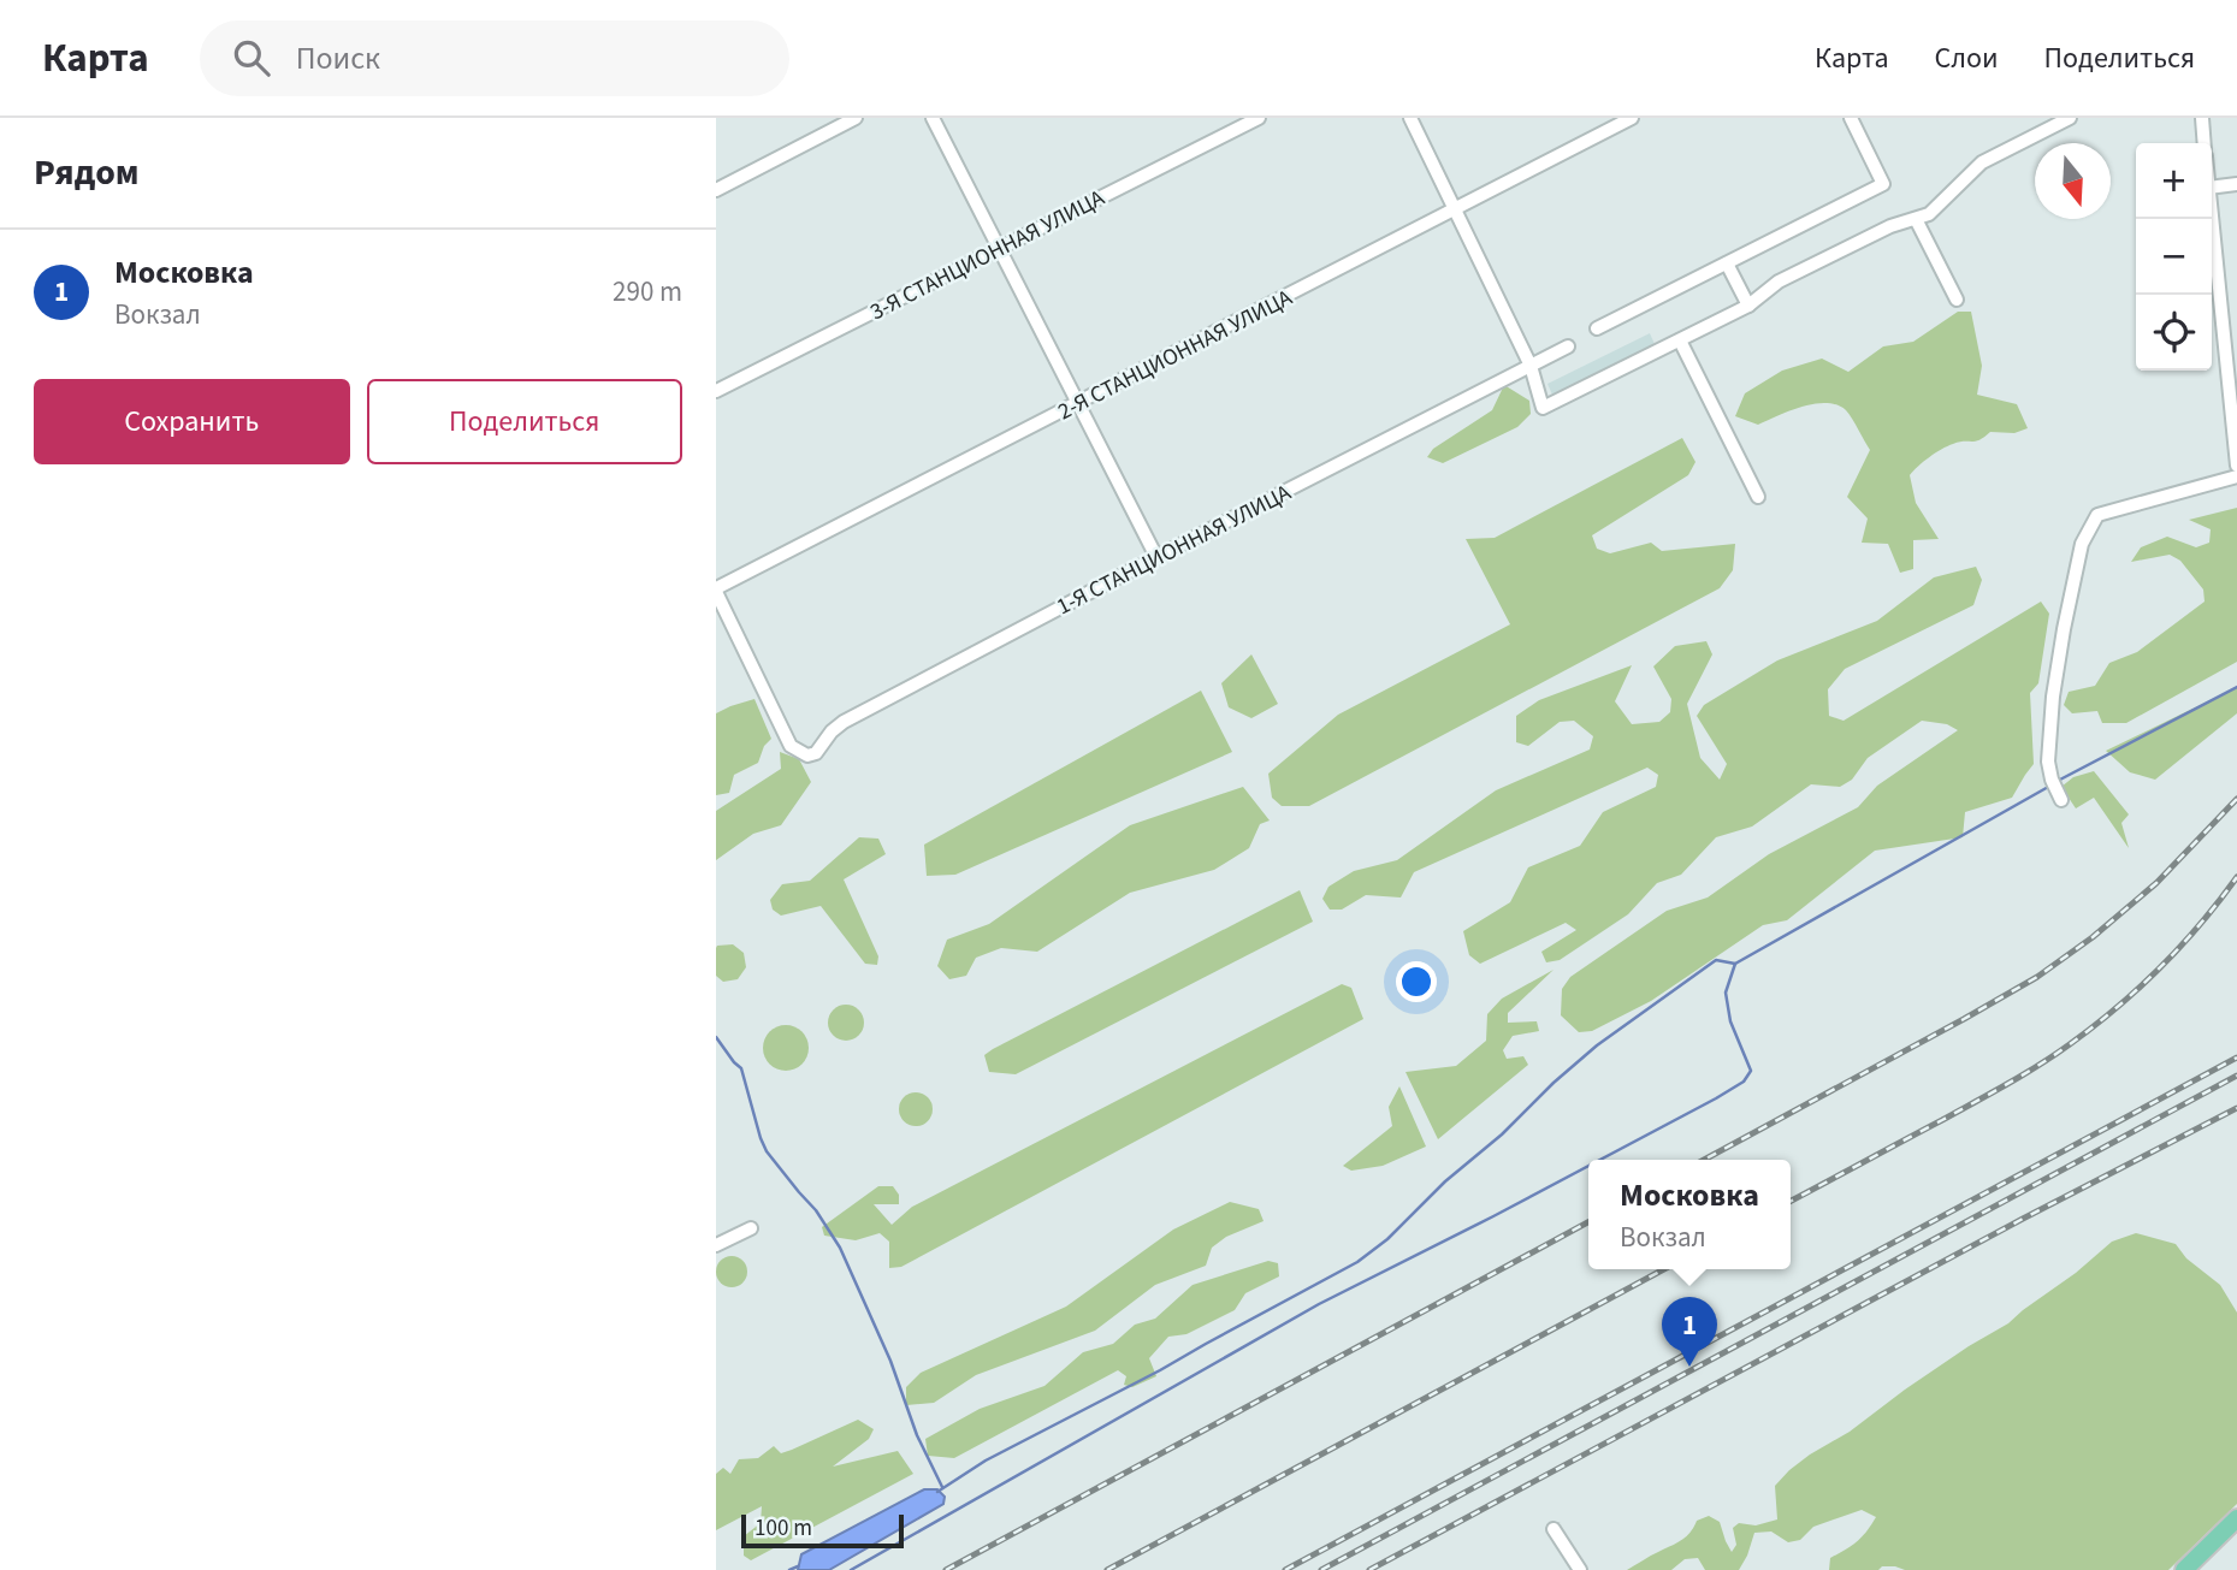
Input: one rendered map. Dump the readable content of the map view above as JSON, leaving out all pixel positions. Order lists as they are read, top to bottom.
{
  "streets": {
    "street": ["3-Я СТАНЦИОННАЯ УЛИЦА", "2-Я СТАНЦИОННАЯ УЛИЦА", "1-Я СТАНЦИОННАЯ УЛИЦА"]
  },
  "crossings": [
    ["2-Я СТАНЦИОННАЯ УЛИЦА", "1-Я СТАНЦИОННАЯ УЛИЦА"]
  ],
  "scale_bar": "100 m",
  "north": "bottom",
  "page": {
    "header": "Карта",
    "search": "Поиск",
    "nav": ["Карта", "Слои", "Поделиться"],
    "heading": "Рядом",
    "map_buttons": ["+", "−"],
    "list": [
      {
        "mark": "1",
        "name": "Московка",
        "note": "Вокзал",
        "value": "290 m"
      }
    ],
    "buttons": ["Сохранить", "Поделиться"],
    "popup": ["Московка", "Вокзал"],
    "pins": "1",
    "scale": "100 m"
  }
}
